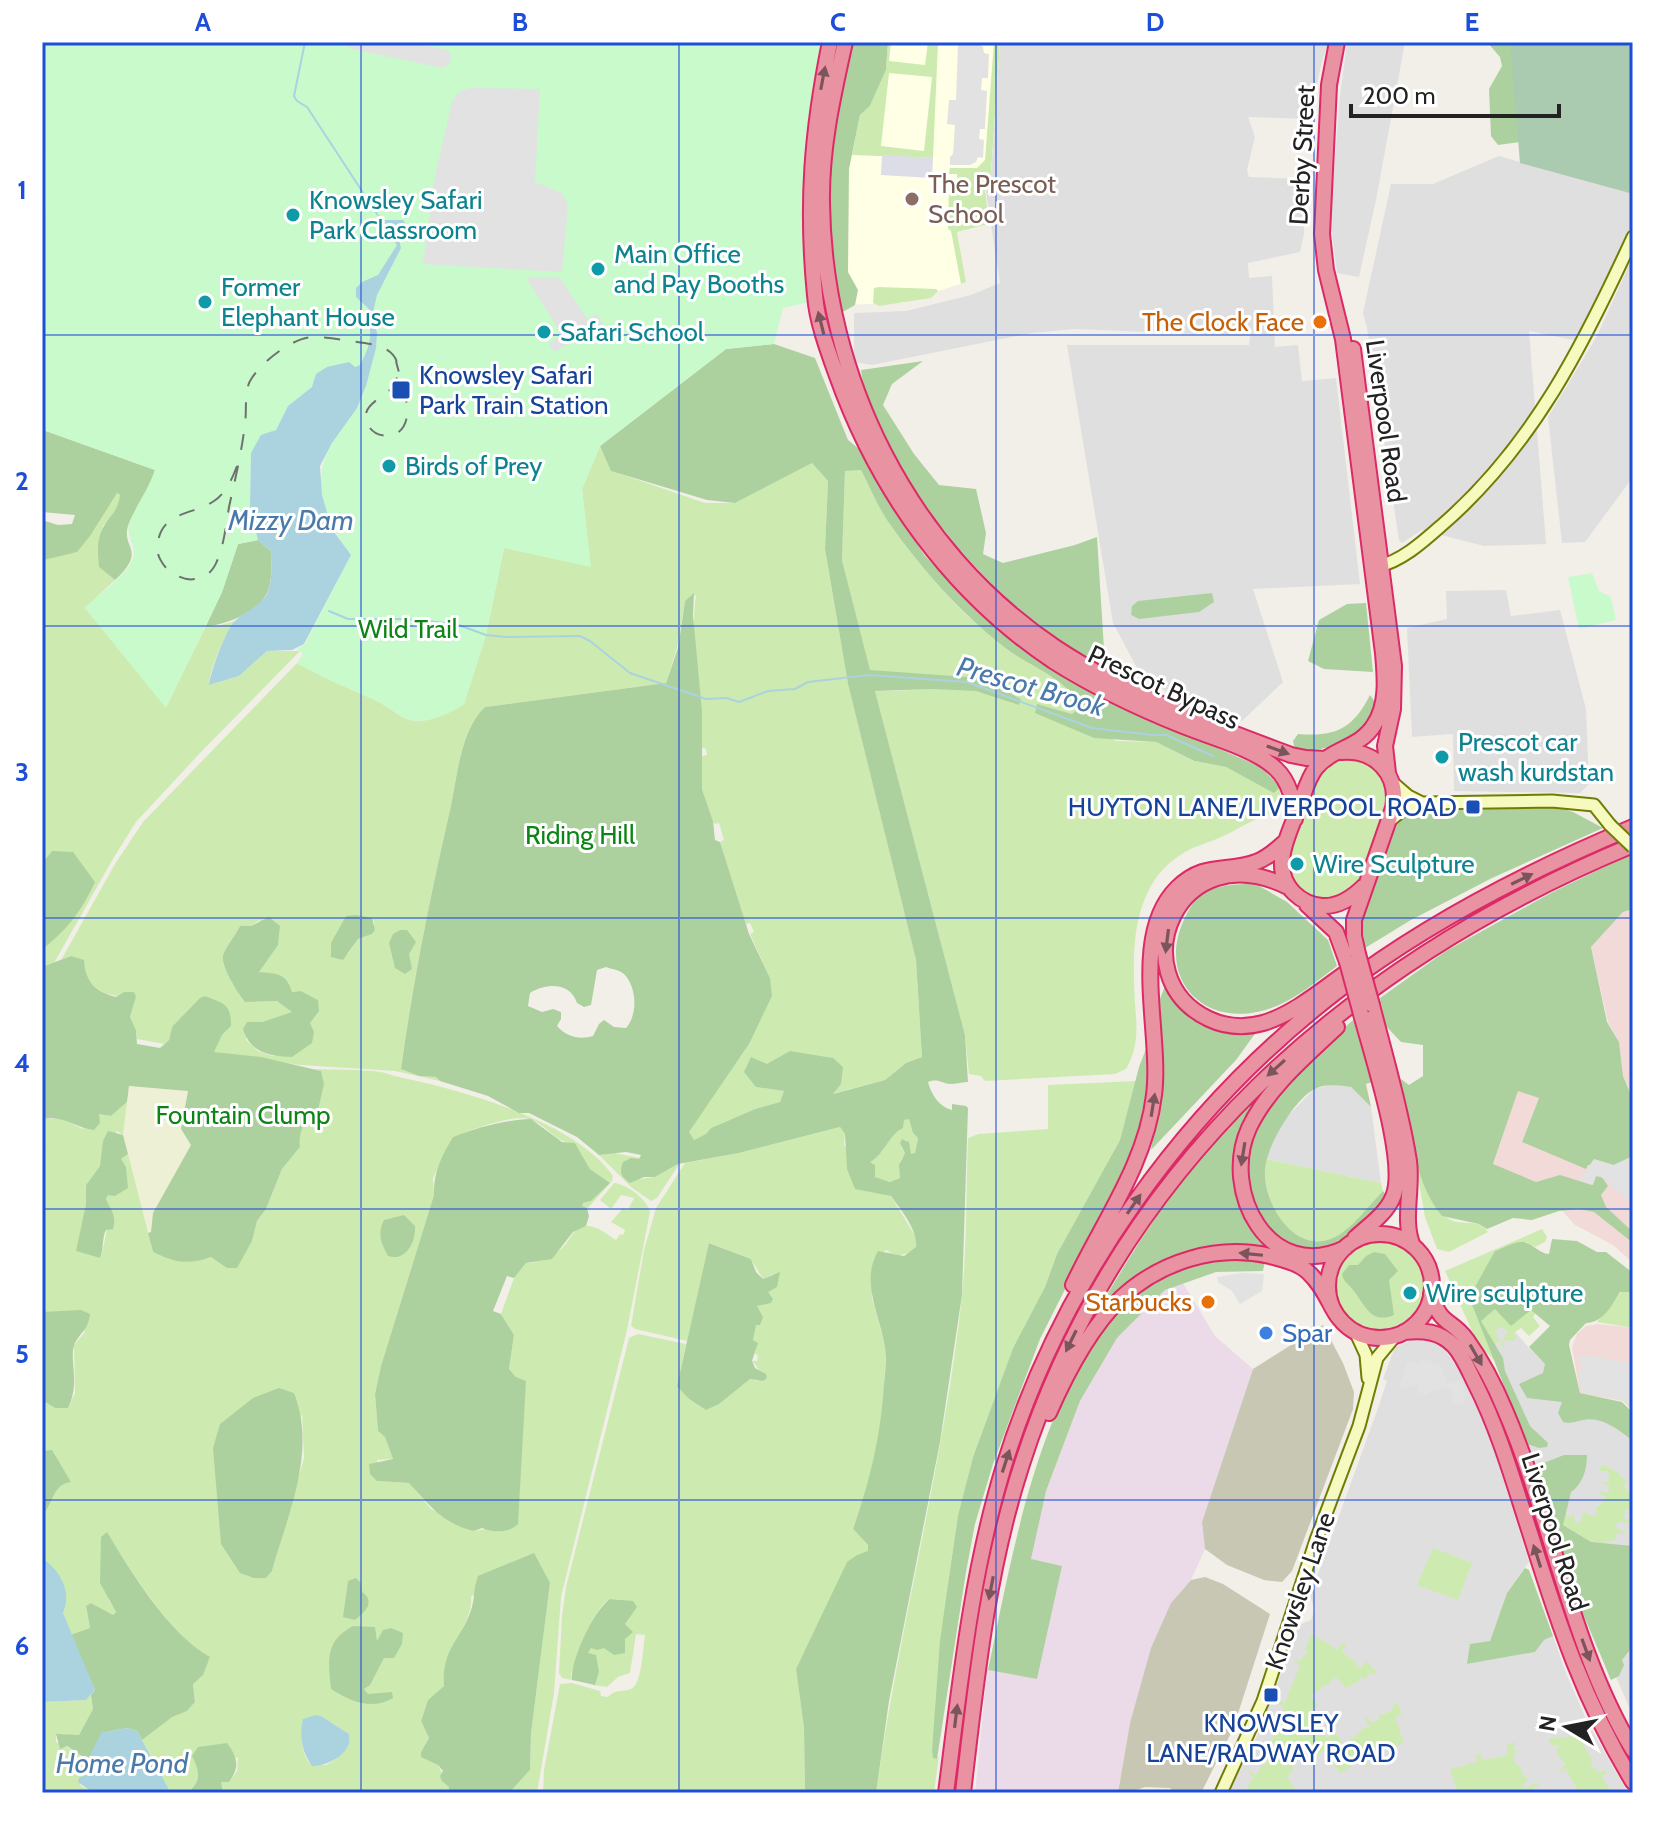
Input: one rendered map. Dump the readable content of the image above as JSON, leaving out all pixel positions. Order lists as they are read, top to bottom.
{
  "streets": {
    "highway": ["Derby Street", "Liverpool Road", "Prescot Bypass"],
    "main road": ["Knowsley Lane"]
  },
  "crossings": [
    ["Derby Street", "Liverpool Road"],
    ["Liverpool Road", "Prescot Bypass"],
    ["Liverpool Road", "Knowsley Lane"]
  ],
  "water": ["Mizzy Dam", "Prescot Brook", "Home Pond"],
  "parks": ["Wild Trail", "Riding Hill", "Fountain Clump"],
  "places": {
    "other": [
      "The Prescot School",
      "Knowsley Safari Park Classroom",
      "Main Office and Pay Booths",
      "Former Elephant House",
      "The Clock Face",
      "Safari School",
      "Birds of Prey",
      "Prescot car wash kurdstan",
      "Wire Sculpture",
      "Wire sculpture",
      "Starbucks",
      "Spar"
    ],
    "transit": ["Knowsley Safari Park Train Station", "HUYTON LANE/LIVERPOOL ROAD", "KNOWSLEY LANE/RADWAY ROAD"]
  },
  "scale_bar": "200 m",
  "north": "left",
  "grid": {
    "columns": [
      "A",
      "B",
      "C",
      "D",
      "E"
    ],
    "rows": [
      "1",
      "2",
      "3",
      "4",
      "5",
      "6"
    ]
  }
}
